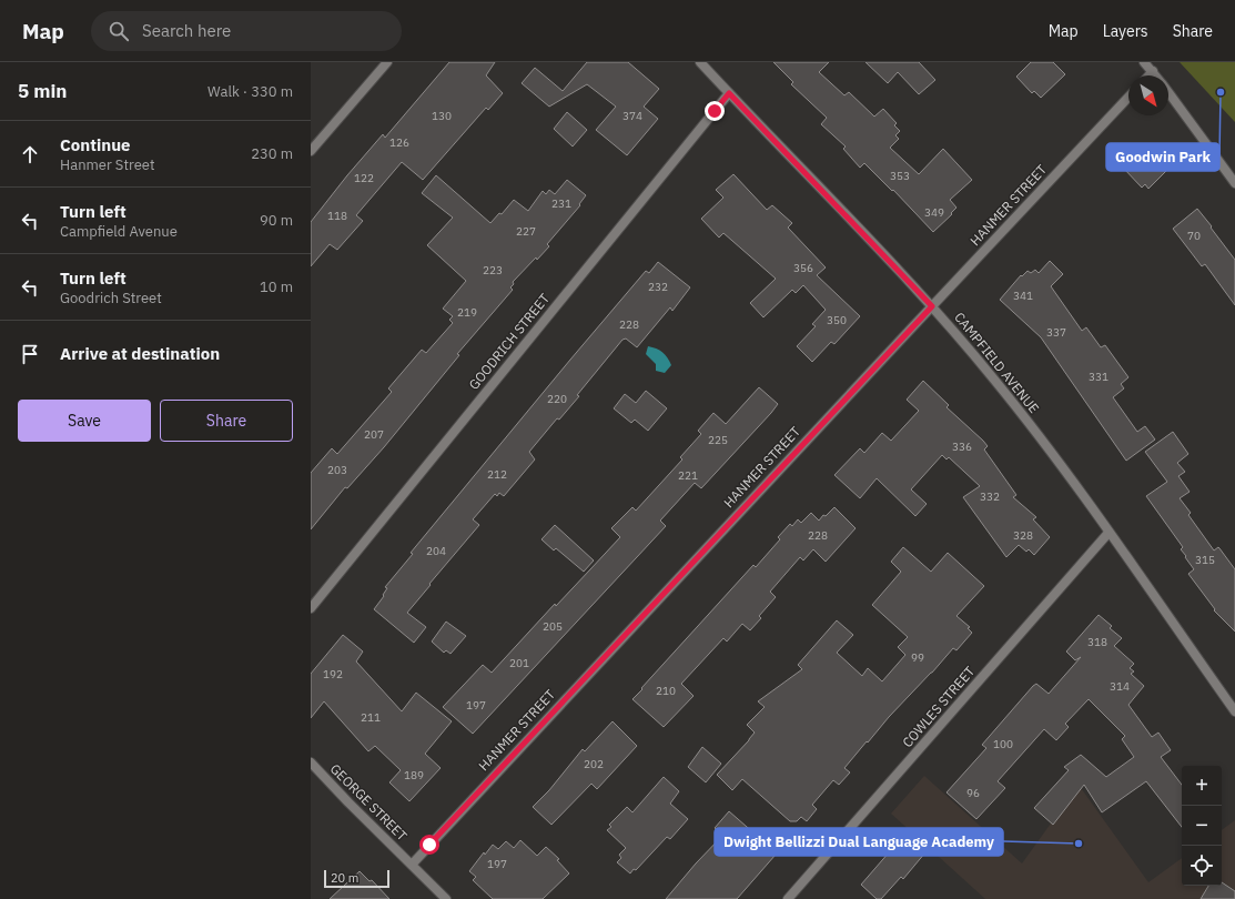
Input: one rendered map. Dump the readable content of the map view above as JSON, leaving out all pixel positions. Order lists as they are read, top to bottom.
{
  "streets": {
    "street": [
      "HANMER STREET",
      "GOODRICH STREET",
      "CAMPFIELD AVENUE",
      "COWLES STREET",
      "GEORGE STREET"
    ]
  },
  "crossings": [
    ["HANMER STREET", "CAMPFIELD AVENUE"],
    ["HANMER STREET", "GEORGE STREET"],
    ["GOODRICH STREET", "CAMPFIELD AVENUE"],
    ["CAMPFIELD AVENUE", "COWLES STREET"]
  ],
  "places": ["Goodwin Park", "Dwight Bellizzi Dual Language Academy"],
  "house_numbers": [
    "130",
    "374",
    "126",
    "353",
    "122",
    "231",
    "349",
    "118",
    "227",
    "70",
    "356",
    "223",
    "232",
    "341",
    "219",
    "350",
    "228",
    "337",
    "331",
    "220",
    "207",
    "225",
    "336",
    "203",
    "212",
    "221",
    "332",
    "228",
    "328",
    "204",
    "315",
    "205",
    "318",
    "99",
    "201",
    "192",
    "314",
    "210",
    "197",
    "211",
    "100",
    "202",
    "189",
    "96",
    "197"
  ],
  "scale_bar": "20 m",
  "north": "bottom right",
  "page": {
    "header": "Map",
    "search": "Search here",
    "nav": ["Map", "Layers", "Share"],
    "heading": ["5 min", "Walk · 330 m"],
    "list": [
      ["Continue", "Hanmer Street", "230 m"],
      ["Turn left", "Campfield Avenue", "90 m"],
      ["Turn left", "Goodrich Street", "10 m"],
      "Arrive at destination"
    ],
    "buttons": ["Save", "Share"],
    "map_buttons": ["+", "−"],
    "scale": "20 m"
  }
}
